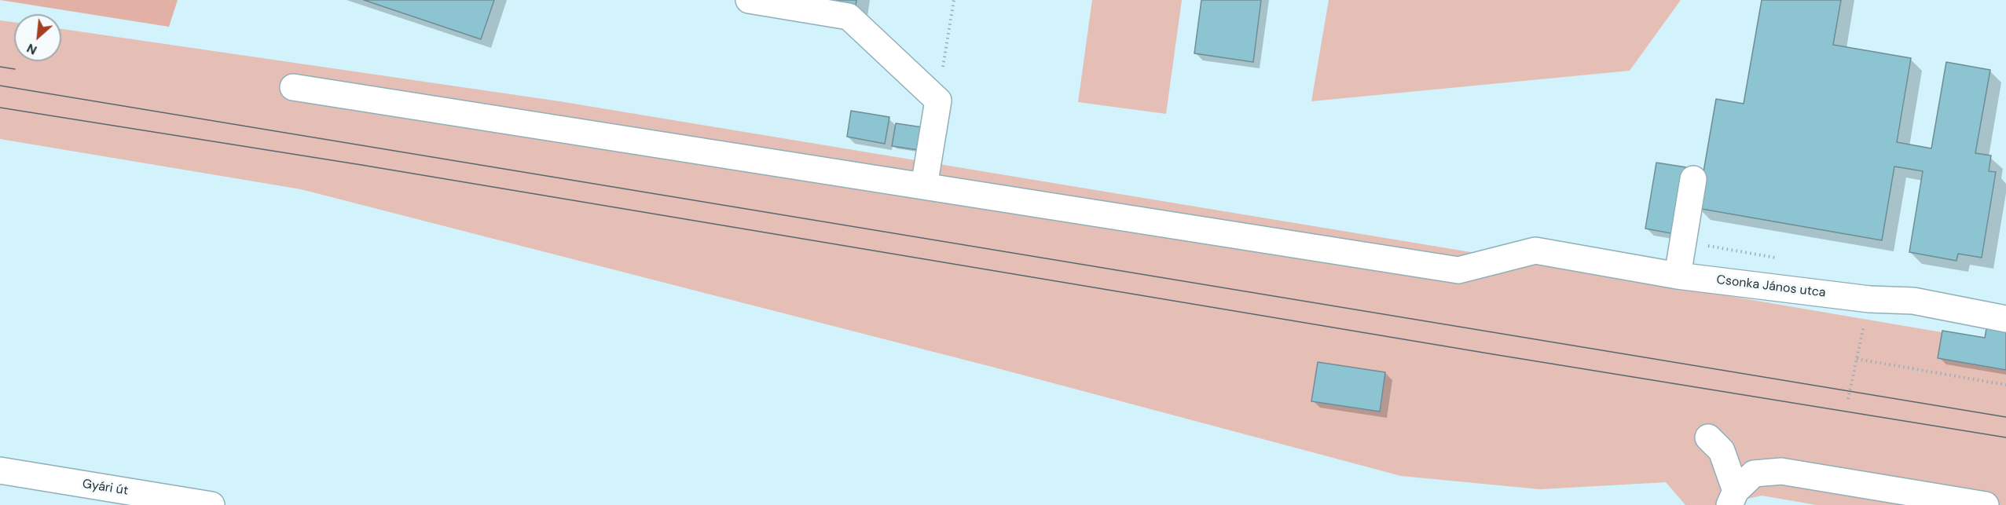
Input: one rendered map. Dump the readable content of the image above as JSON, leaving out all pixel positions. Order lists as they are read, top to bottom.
{
  "streets": {
    "street": ["Csonka János utca", "Gyári út"]
  },
  "north": "bottom left"
}
